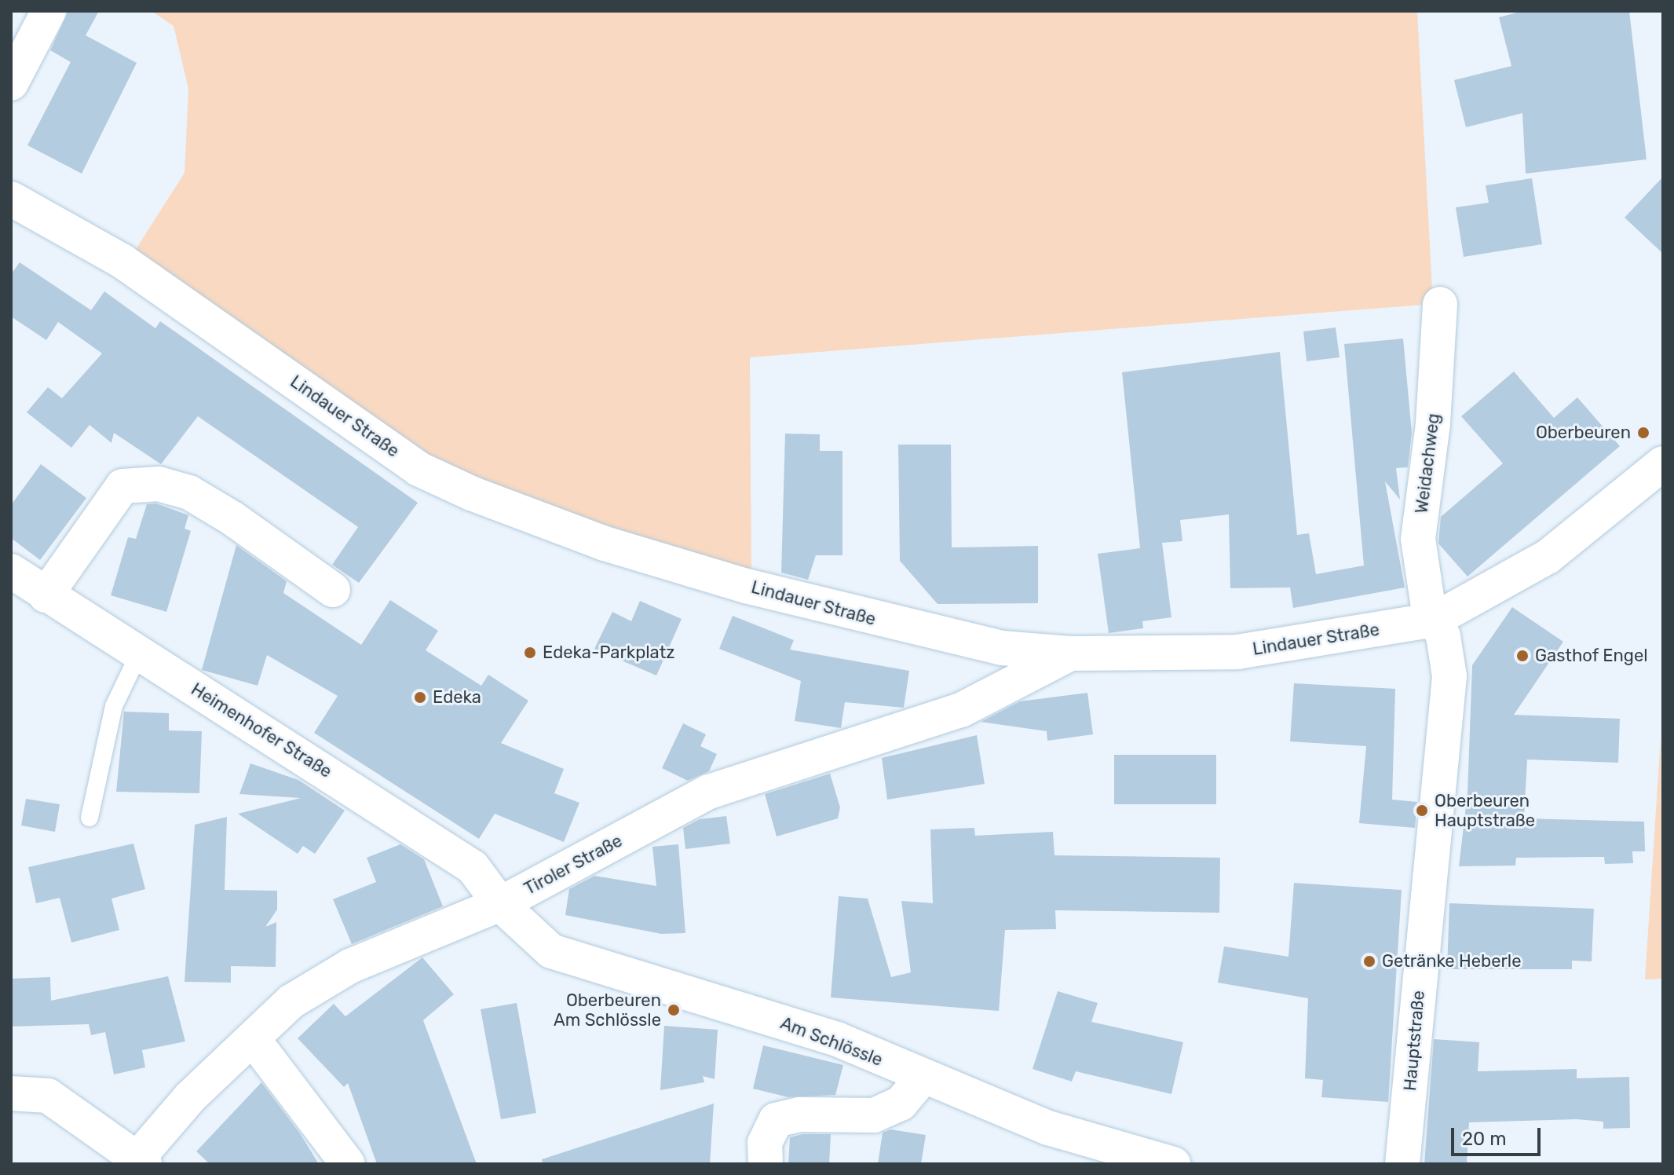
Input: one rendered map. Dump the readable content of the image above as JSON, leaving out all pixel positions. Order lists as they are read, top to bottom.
{
  "streets": {
    "street": [
      "Lindauer Straße",
      "Weidachweg",
      "Heimenhofer Straße",
      "Tiroler Straße",
      "Hauptstraße",
      "Am Schlössle"
    ]
  },
  "crossings": [
    ["Lindauer Straße", "Weidachweg"],
    ["Lindauer Straße", "Tiroler Straße"],
    ["Lindauer Straße", "Hauptstraße"],
    ["Weidachweg", "Hauptstraße"],
    ["Heimenhofer Straße", "Tiroler Straße"],
    ["Heimenhofer Straße", "Am Schlössle"],
    ["Tiroler Straße", "Am Schlössle"]
  ],
  "places": [
    "Oberbeuren",
    "Edeka-Parkplatz",
    "Gasthof Engel",
    "Edeka",
    "Oberbeuren Hauptstraße",
    "Getränke Heberle",
    "Oberbeuren Am Schlössle"
  ],
  "scale_bar": "20 m"
}
